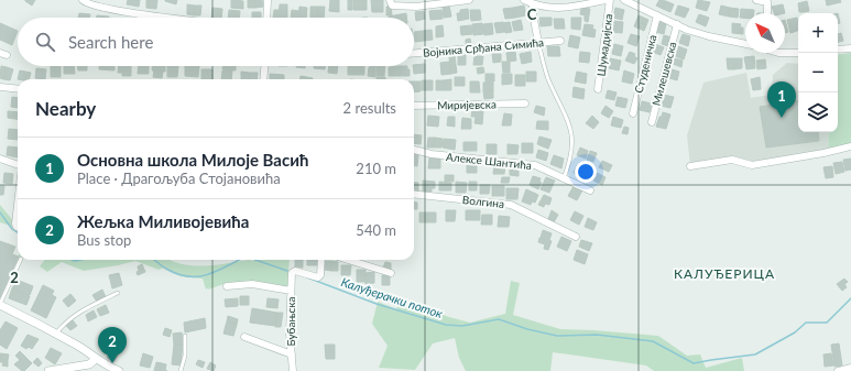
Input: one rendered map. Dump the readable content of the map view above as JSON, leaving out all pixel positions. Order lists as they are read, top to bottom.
{
  "streets": {
    "street": [
      "Шумадијска",
      "Војника Срђана Симића",
      "Студеничка",
      "Милешевска",
      "Миријевска",
      "Алексе Шантића",
      "Волгина",
      "Бубањска"
    ]
  },
  "districts": ["КАЛУЂЕРИЦА"],
  "water": ["Калуђерачки поток"],
  "north": "top left",
  "page": {
    "map_buttons": ["+", "−"],
    "search": "Search here",
    "heading": ["Nearby", "2 results"],
    "pins": ["1", "2"],
    "list": [
      {
        "mark": "1",
        "name": "Основна школа Милоје Васић",
        "note": "Place · Драгољуба Стојановића",
        "value": "210 m"
      },
      {
        "mark": "2",
        "name": "Жељка Миливојевића",
        "note": "Bus stop",
        "value": "540 m"
      }
    ]
  },
  "grid": {
    "columns": ["C"],
    "rows": ["2"]
  }
}
